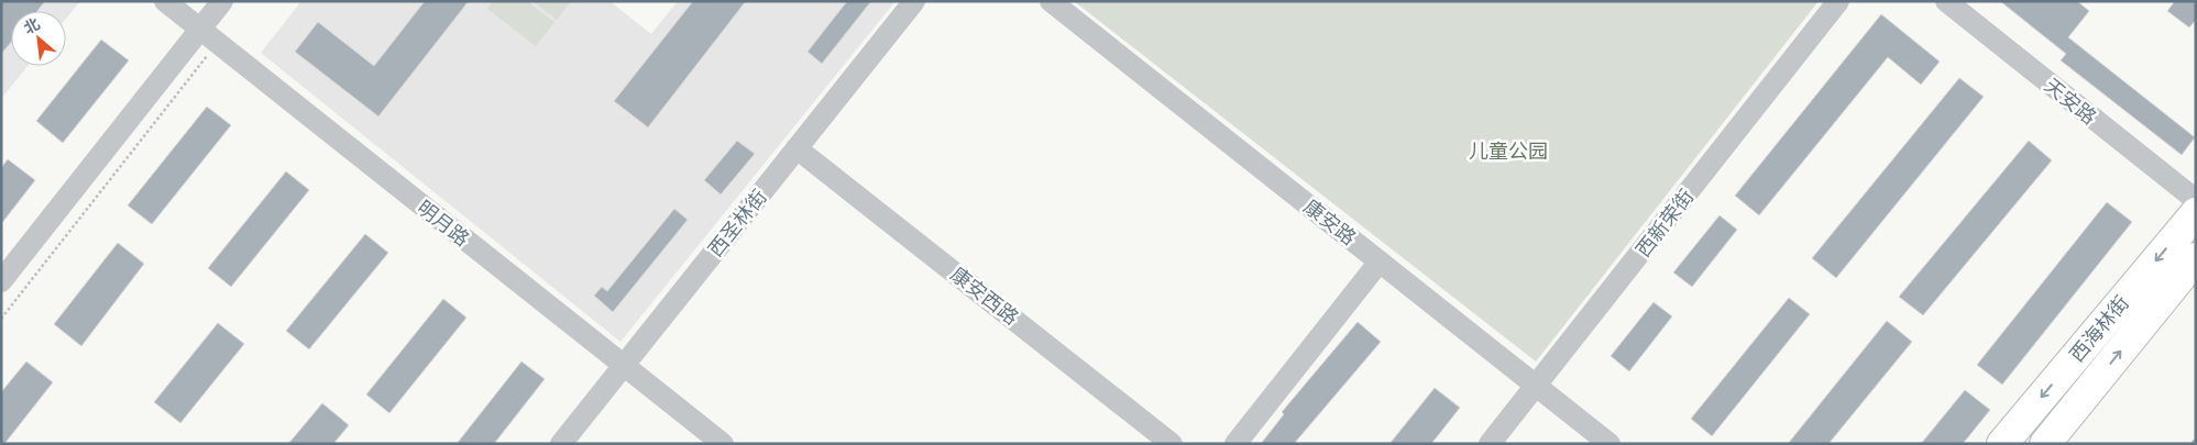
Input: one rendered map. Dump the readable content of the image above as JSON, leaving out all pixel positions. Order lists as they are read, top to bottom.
{
  "streets": {
    "highway": ["西海林街"],
    "street": [
      "天安路",
      "康安路",
      "明月路",
      "西圣林街",
      "西新荣街",
      "康安西路"
    ]
  },
  "crossings": [
    ["康安路", "西新荣街"],
    ["明月路", "西圣林街"],
    ["西圣林街", "康安西路"]
  ],
  "parks": ["儿童公园"],
  "north": "top left"
}
